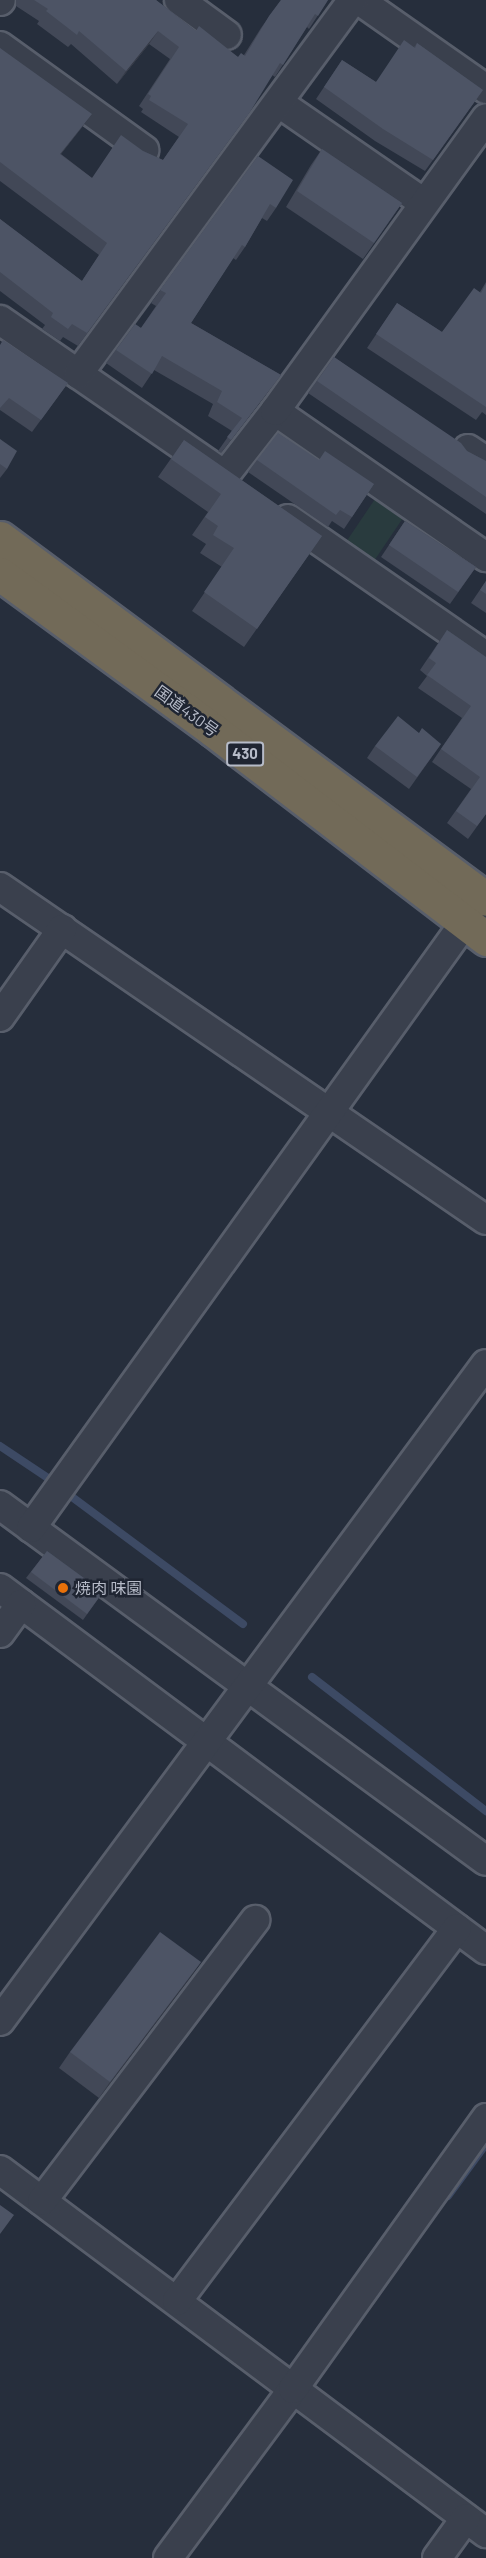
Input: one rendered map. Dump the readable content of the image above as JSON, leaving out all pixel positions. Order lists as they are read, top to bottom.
{
  "streets": {
    "highway": ["国道430号", "430"]
  },
  "places": ["焼肉 味園"]
}
